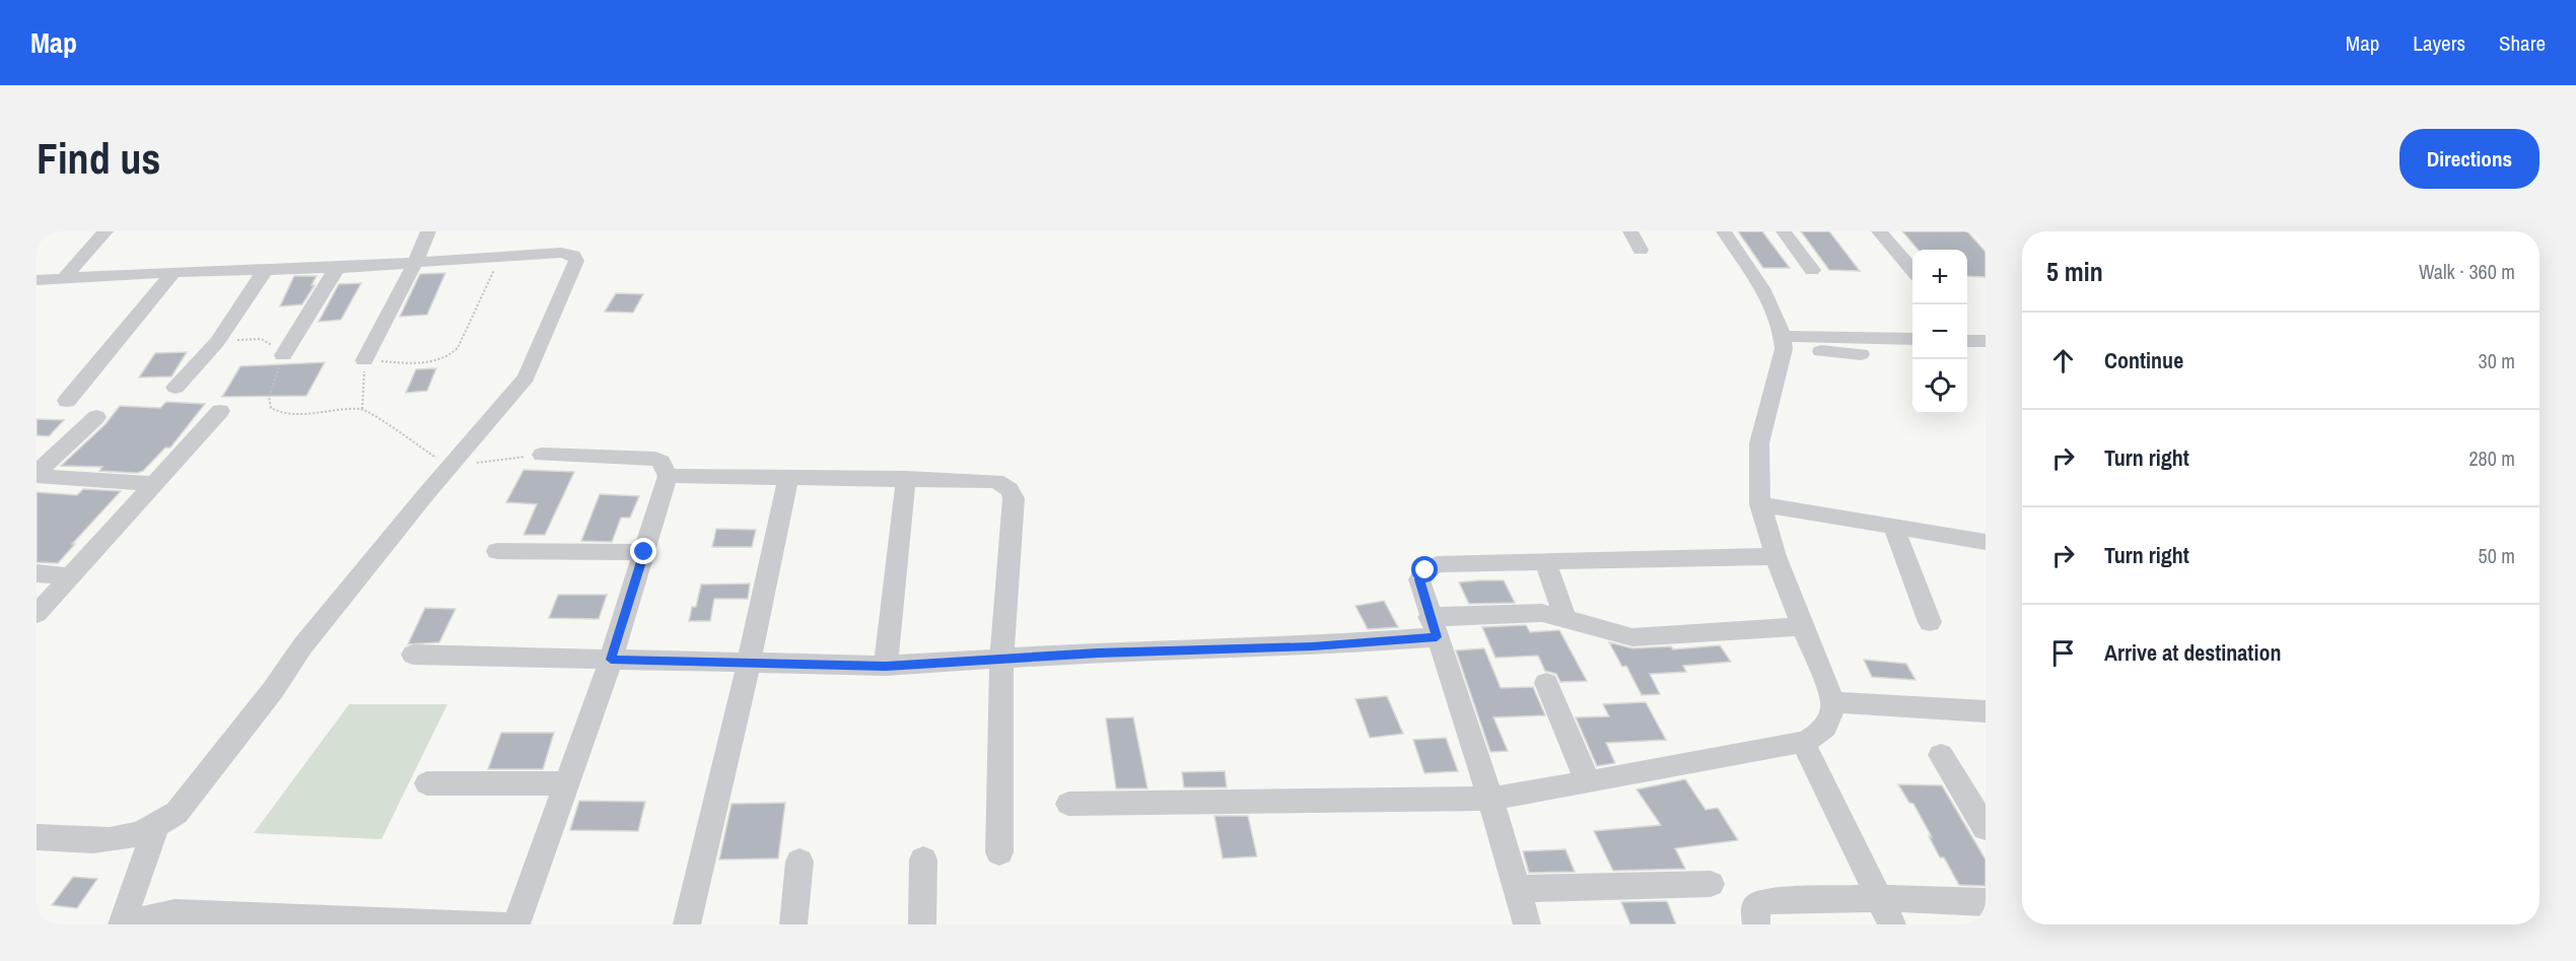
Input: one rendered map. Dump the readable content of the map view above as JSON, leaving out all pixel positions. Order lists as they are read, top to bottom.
{
  "page": {
    "header": "Map",
    "nav": ["Map", "Layers", "Share"],
    "buttons": "Directions",
    "title": "Find us",
    "heading": ["5 min", "Walk · 360 m"],
    "map_buttons": ["+", "−"],
    "list": [
      ["Continue", "30 m"],
      ["Turn right", "280 m"],
      ["Turn right", "50 m"],
      "Arrive at destination"
    ]
  }
}
